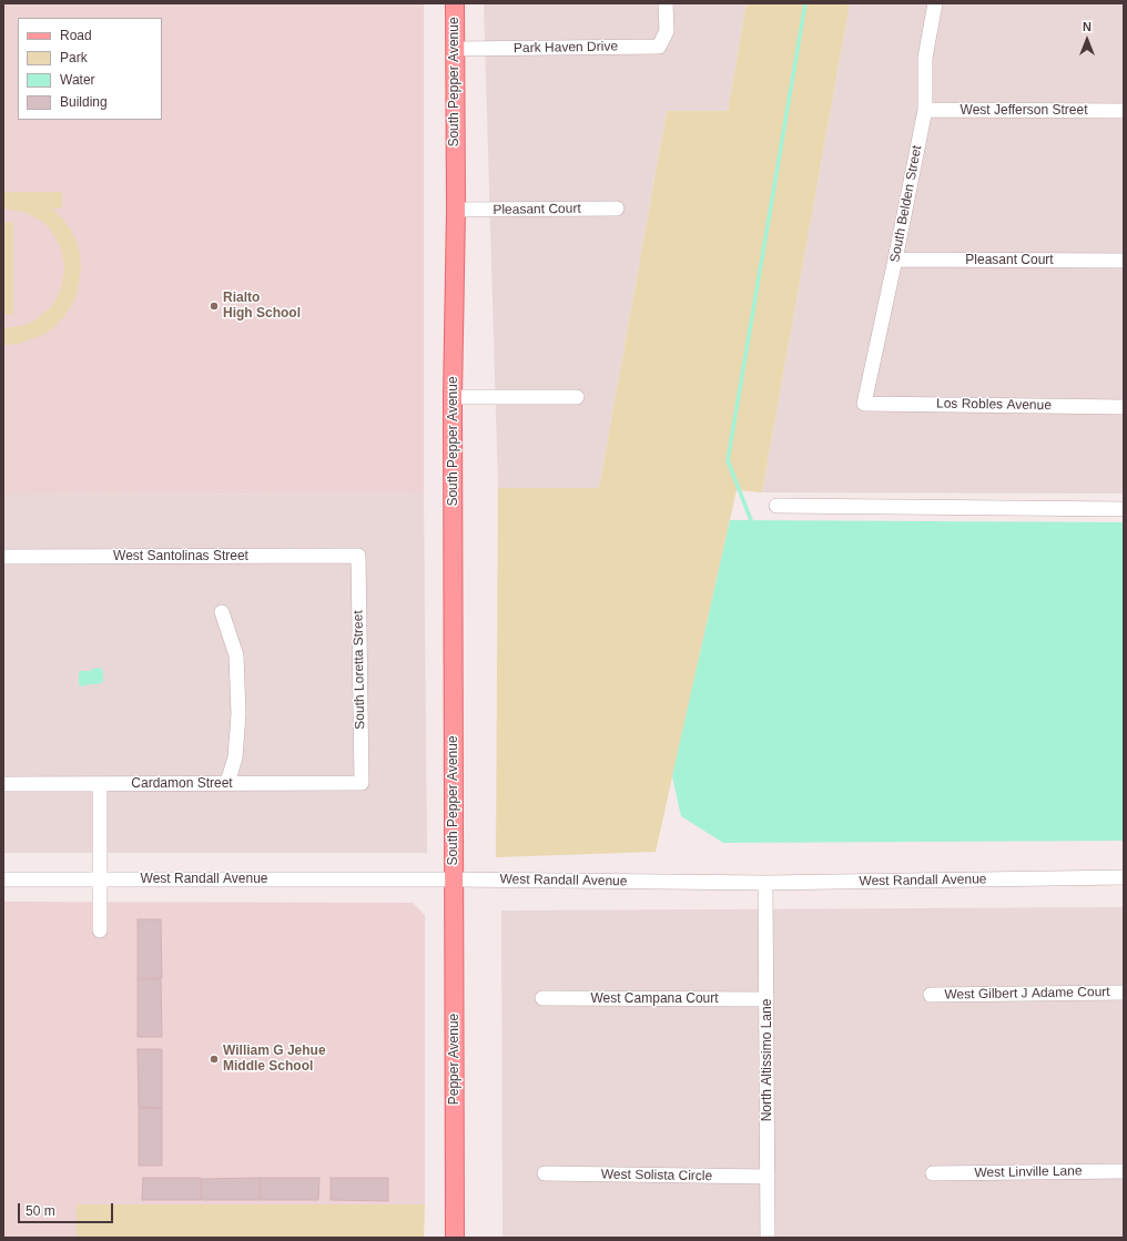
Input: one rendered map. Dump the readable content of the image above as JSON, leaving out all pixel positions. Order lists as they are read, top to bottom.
{
  "streets": {
    "main road": ["South Pepper Avenue", "Pepper Avenue"],
    "street": [
      "Park Haven Drive",
      "West Jefferson Street",
      "South Belden Street",
      "Pleasant Court",
      "Los Robles Avenue",
      "West Santolinas Street",
      "South Loretta Street",
      "Cardamon Street",
      "West Randall Avenue",
      "West Gilbert J Adame Court",
      "West Campana Court",
      "North Altissimo Lane",
      "West Linville Lane",
      "West Solista Circle"
    ]
  },
  "crossings": [
    ["Park Haven Drive", "South Pepper Avenue"],
    ["South Pepper Avenue", "Pleasant Court"],
    ["South Pepper Avenue", "West Randall Avenue"],
    ["South Pepper Avenue", "Pepper Avenue"],
    ["West Jefferson Street", "South Belden Street"],
    ["South Belden Street", "Pleasant Court"],
    ["South Belden Street", "Los Robles Avenue"],
    ["West Santolinas Street", "South Loretta Street"],
    ["South Loretta Street", "Cardamon Street"],
    ["West Randall Avenue", "Pepper Avenue"],
    ["West Randall Avenue", "North Altissimo Lane"],
    ["West Campana Court", "North Altissimo Lane"],
    ["North Altissimo Lane", "West Solista Circle"]
  ],
  "places": ["Rialto High School", "William G Jehue Middle School"],
  "legend": [
    "Road",
    "Park",
    "Water",
    "Building"
  ],
  "scale_bar": "50 m",
  "north": "top"
}
